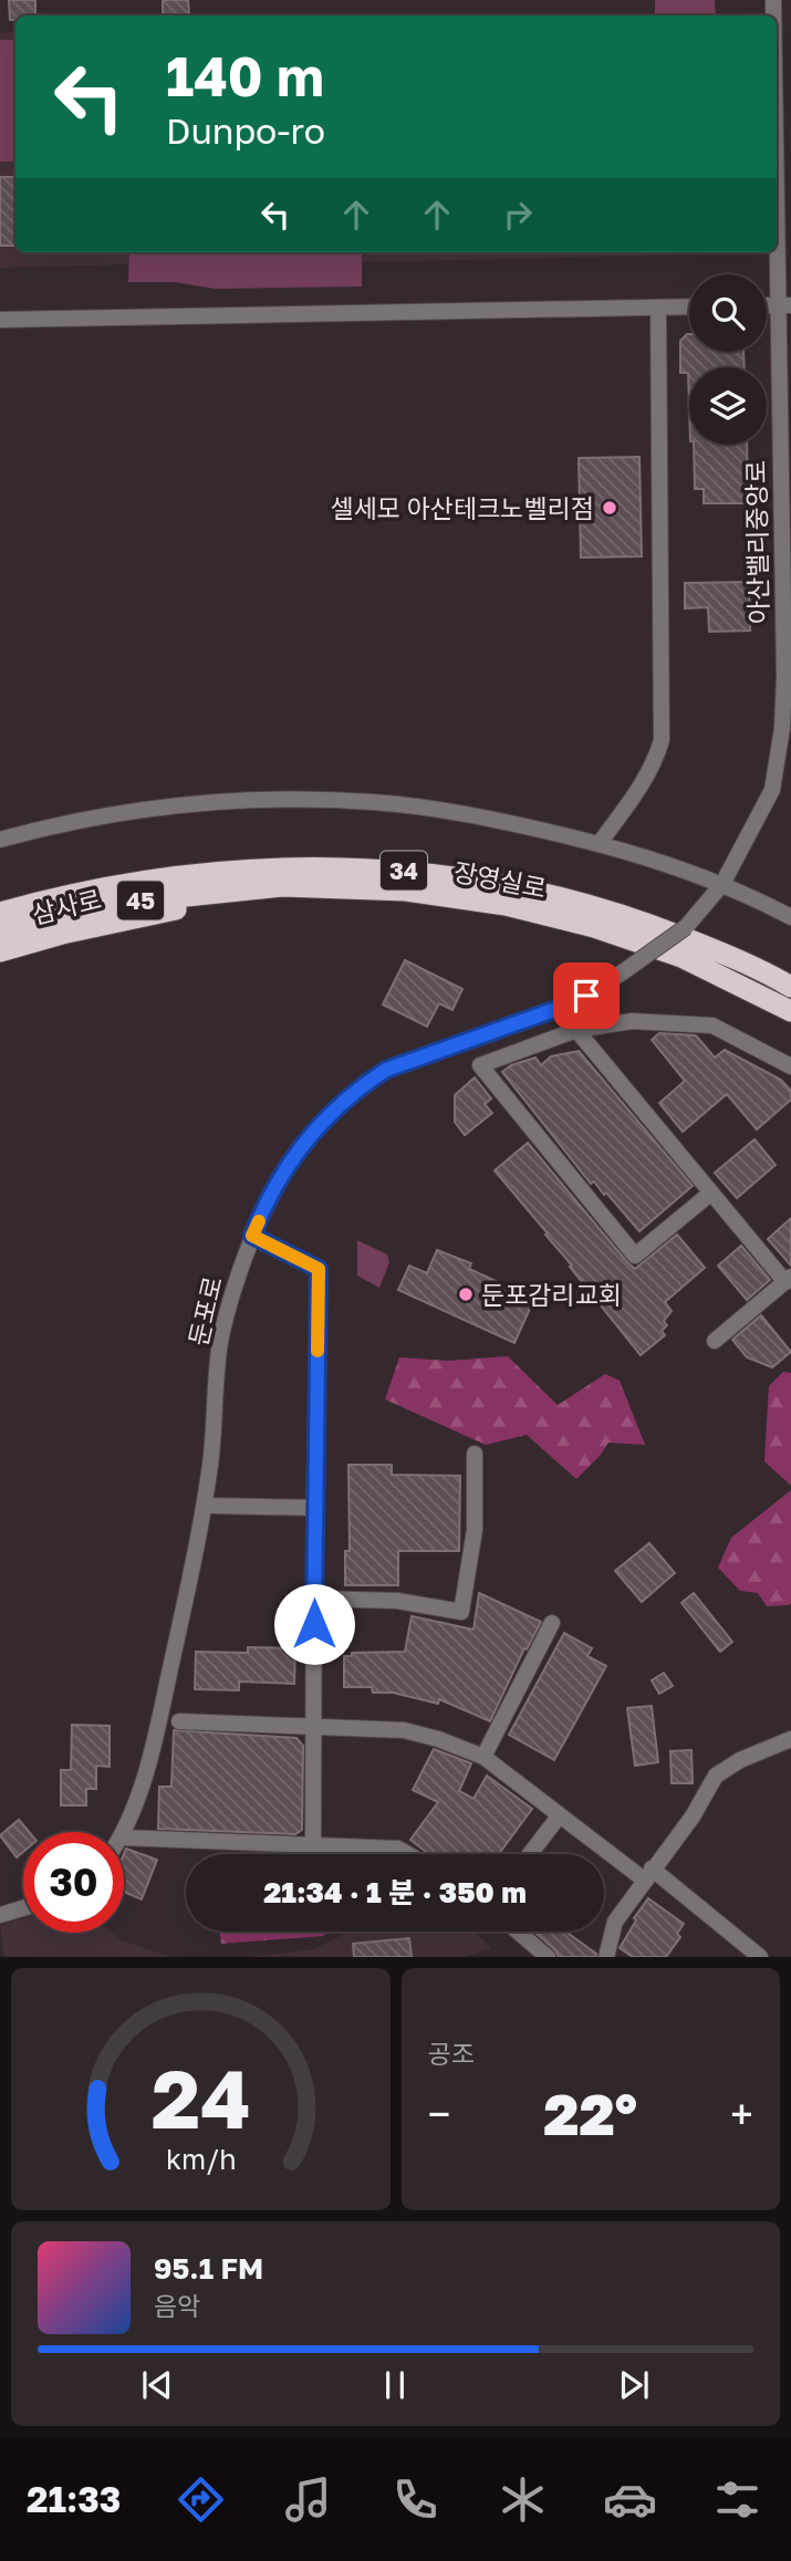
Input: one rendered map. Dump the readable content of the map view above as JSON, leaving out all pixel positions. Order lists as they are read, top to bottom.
{
  "streets": {
    "highway": [
      "34",
      "장영실로",
      "45",
      "삼사로"
    ],
    "street": ["아산밸리중앙로", "둔포로"]
  },
  "crossings": [
    ["아산밸리중앙로", "둔포로"],
    ["장영실로", "삼사로"]
  ],
  "places": ["셀세모 아산테크노벨리점", "둔포감리교회"],
  "page": {
    "turn": ["140 m", "Dunpo-ro"],
    "limit": "30",
    "trip": "21:34 · 1 분 · 350 m",
    "tile": "공조",
    "heat": ["−", "22°", "+"],
    "song": ["95.1 FM", "음악"],
    "tabs": "21:33",
    "gauge": ["24", "km/h"]
  }
}
